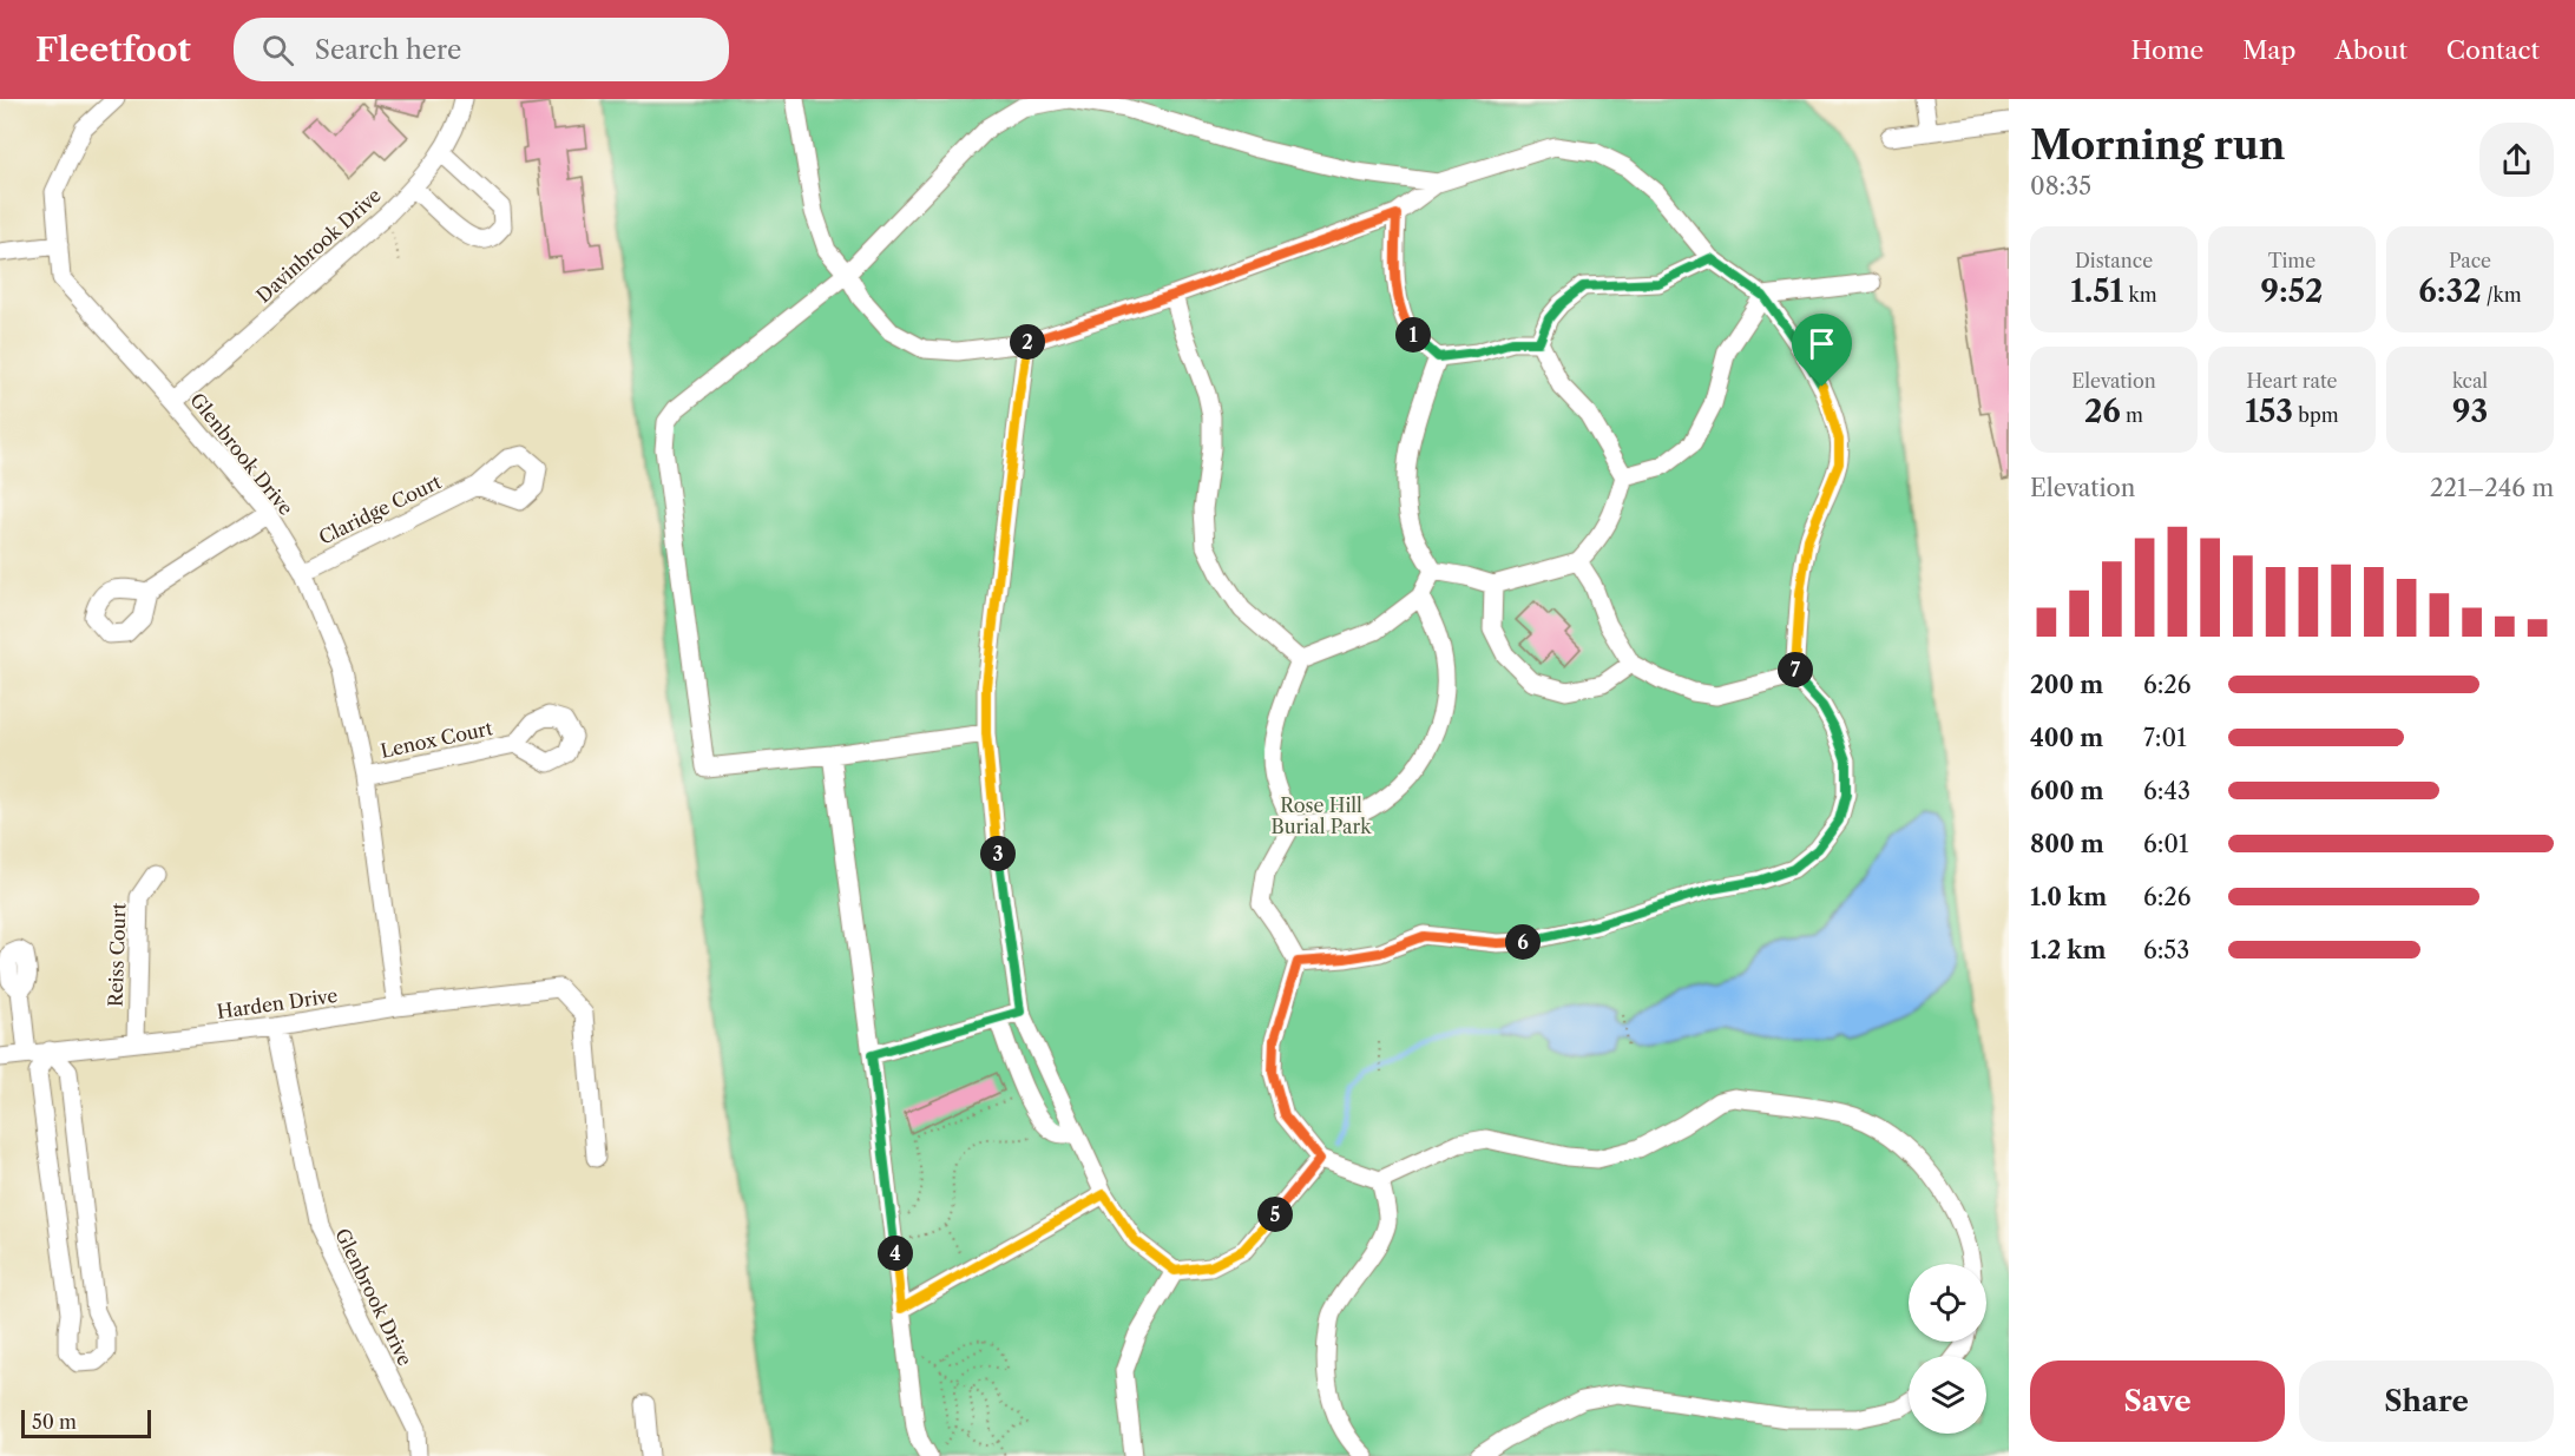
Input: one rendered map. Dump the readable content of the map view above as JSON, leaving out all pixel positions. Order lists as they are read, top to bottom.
{
  "streets": {
    "street": [
      "Davinbrook Drive",
      "Glenbrook Drive",
      "Claridge Court",
      "Lenox Court",
      "Reiss Court",
      "Harden Drive"
    ]
  },
  "crossings": [
    ["Davinbrook Drive", "Glenbrook Drive"],
    ["Glenbrook Drive", "Claridge Court"],
    ["Glenbrook Drive", "Lenox Court"],
    ["Glenbrook Drive", "Harden Drive"],
    ["Reiss Court", "Harden Drive"]
  ],
  "parks": ["Rose Hill Burial Park"],
  "scale_bar": "50 m",
  "page": {
    "header": "Fleetfoot",
    "search": "Search here",
    "nav": [
      "Home",
      "Map",
      "About",
      "Contact"
    ],
    "heading": ["Morning run", "08:35"],
    "stats": [
      ["Distance", "1.51 km"],
      ["Time", "9:52"],
      ["Pace", "6:32 /km"],
      ["Elevation", "26 m"],
      ["Heart rate", "153 bpm"],
      ["kcal", "93"]
    ],
    "pins": [
      "1",
      "2",
      "7",
      "3",
      "6",
      "5",
      "4"
    ],
    "chart": ["Elevation", "221–246 m"],
    "list": [
      {
        "name": "200 m",
        "note": "6:26"
      },
      {
        "name": "400 m",
        "note": "7:01"
      },
      {
        "name": "600 m",
        "note": "6:43"
      },
      {
        "name": "800 m",
        "note": "6:01"
      },
      {
        "name": "1.0 km",
        "note": "6:26"
      },
      {
        "name": "1.2 km",
        "note": "6:53"
      }
    ],
    "buttons": ["Save", "Share"],
    "scale": "50 m"
  }
}
